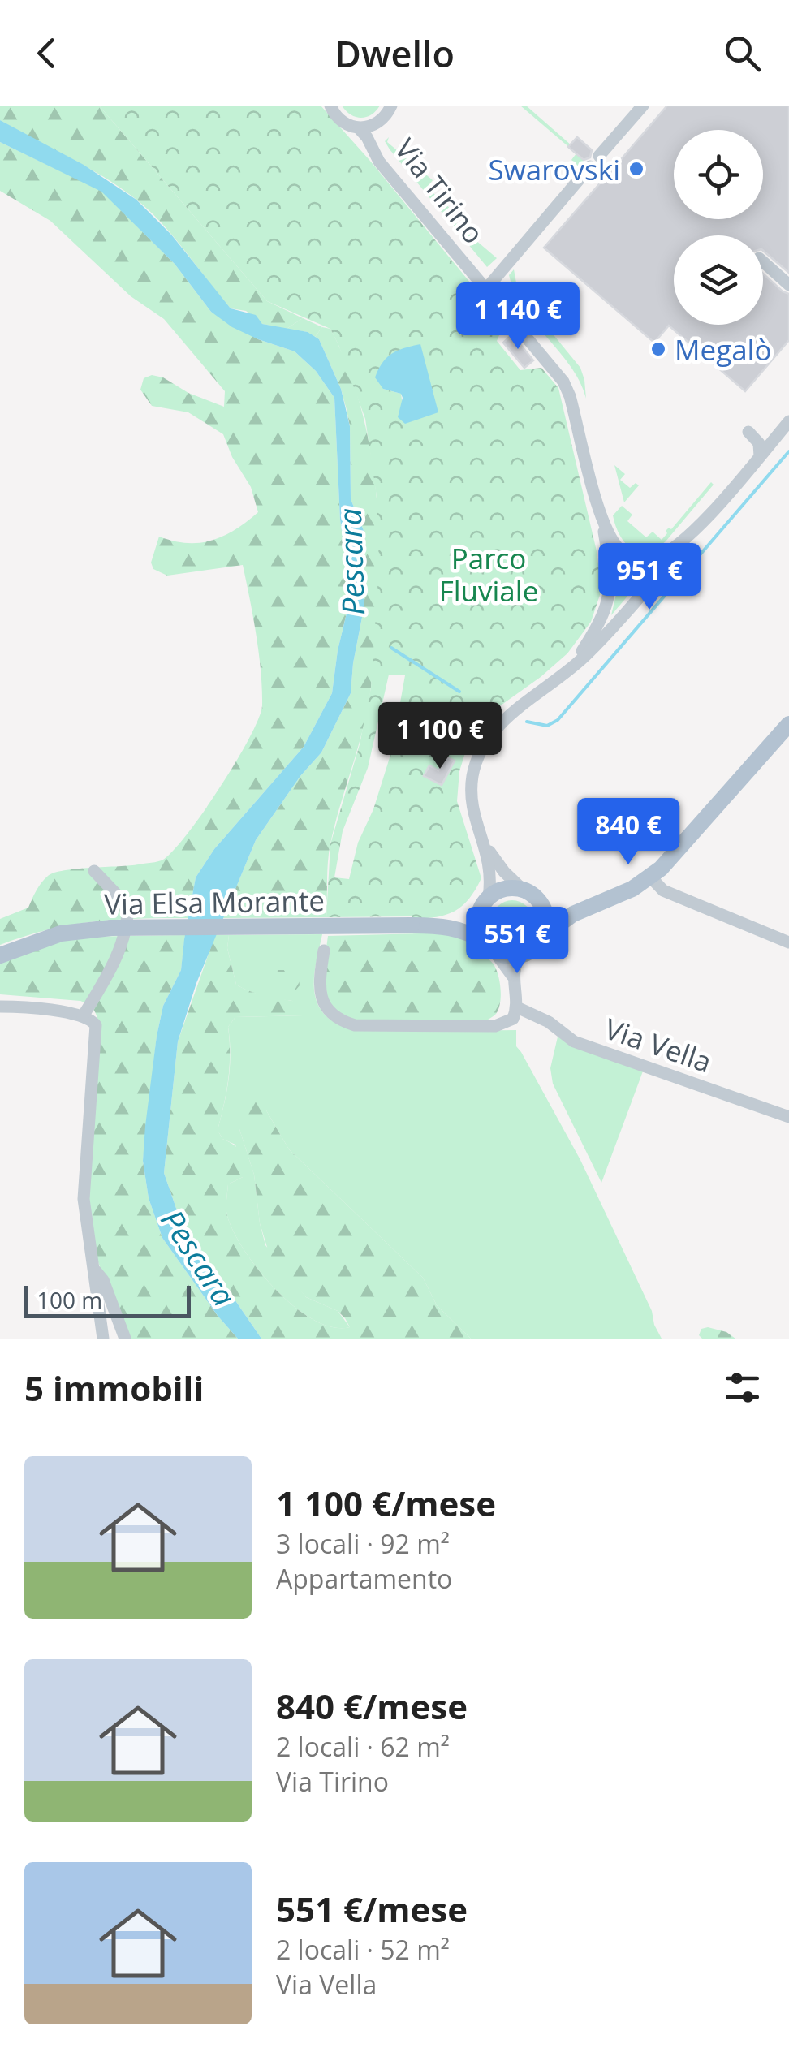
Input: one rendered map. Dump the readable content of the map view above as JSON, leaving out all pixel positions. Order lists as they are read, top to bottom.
{
  "streets": {
    "main road": ["Via Elsa Morante"],
    "street": ["Via Tirino", "Via Vella"]
  },
  "water": ["Pescara"],
  "parks": ["Parco Fluviale"],
  "places": ["Swarovski", "Megalò"],
  "scale_bar": "100 m",
  "page": {
    "header": "Dwello",
    "price": [
      "1 140 €",
      "951 €",
      "1 100 €",
      "840 €",
      "551 €"
    ],
    "scale": "100 m",
    "heading": "5 immobili",
    "list": [
      {
        "name": "1 100 €/mese",
        "note": "3 locali · 92 m² · Appartamento"
      },
      {
        "name": "840 €/mese",
        "note": "2 locali · 62 m² · Via Tirino"
      },
      {
        "name": "551 €/mese",
        "note": "2 locali · 52 m² · Via Vella"
      }
    ]
  }
}
